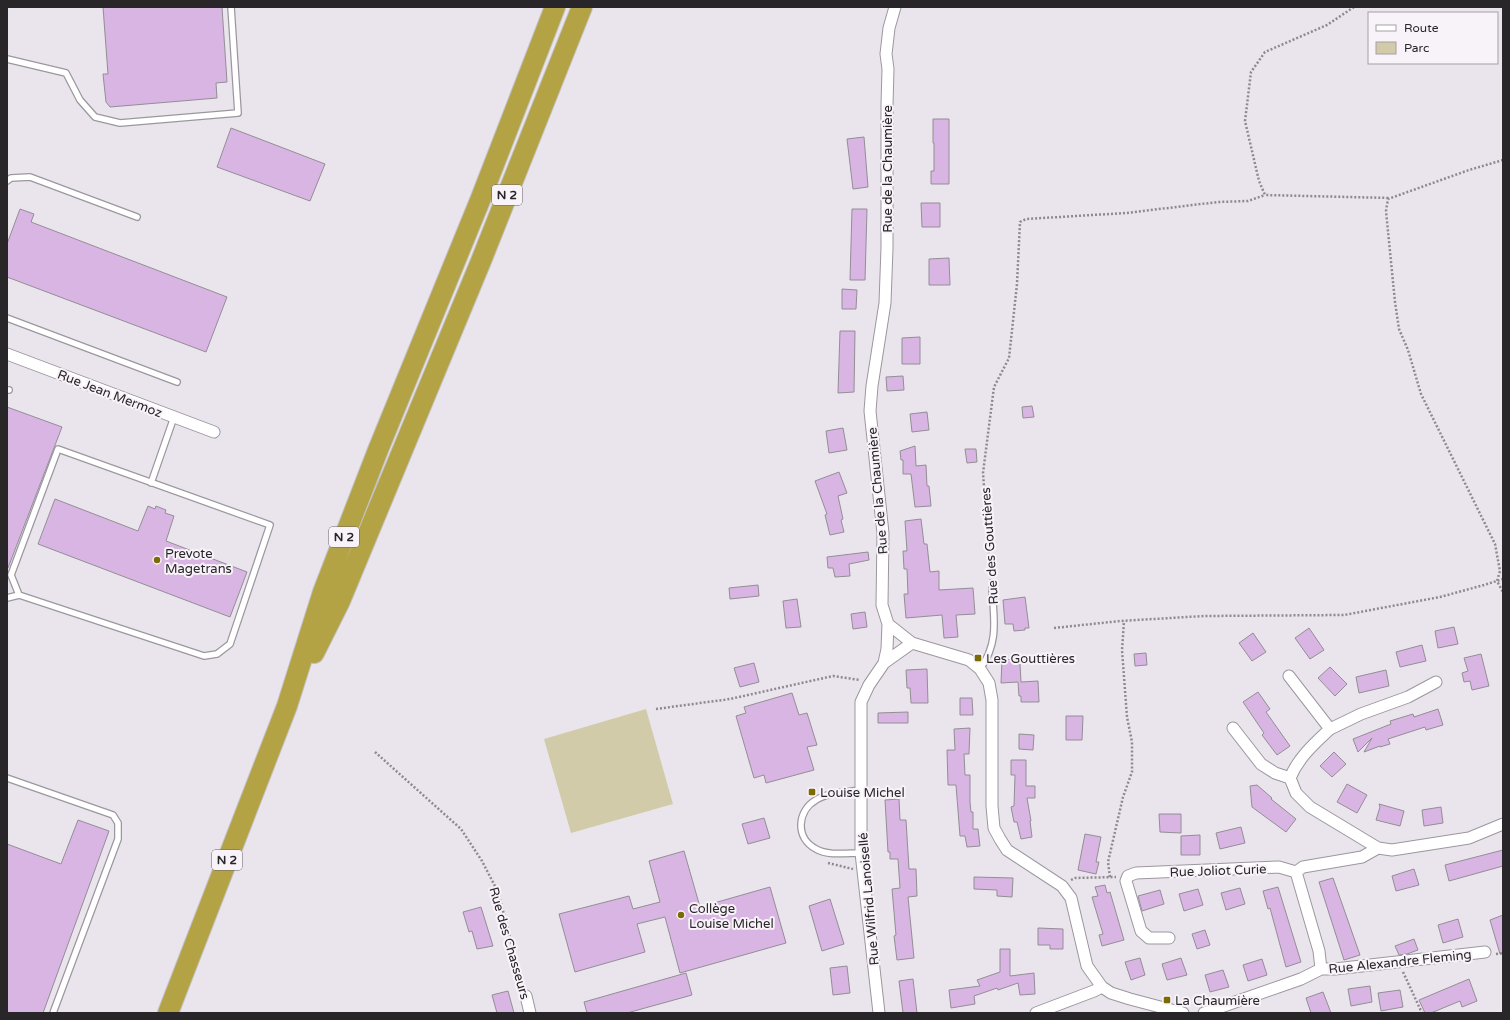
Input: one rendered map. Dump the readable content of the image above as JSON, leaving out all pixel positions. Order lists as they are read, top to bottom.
{
  "streets": {
    "highway": ["N 2"],
    "street": [
      "Rue de la Chaumière",
      "Rue Jean Mermoz",
      "Rue Joliot Curie",
      "Rue Wilfrid Lanoisellé",
      "Rue des Chasseurs",
      "Rue Alexandre Fleming"
    ],
    "lane": ["Rue des Gouttières"]
  },
  "crossings": [
    ["Rue de la Chaumière", "Rue Wilfrid Lanoisellé"]
  ],
  "places": {
    "other": ["Prevote Magetrans", "Collège Louise Michel"],
    "transit": ["Les Gouttières", "Louise Michel", "La Chaumière"]
  },
  "legend": ["Route", "Parc"]
}
